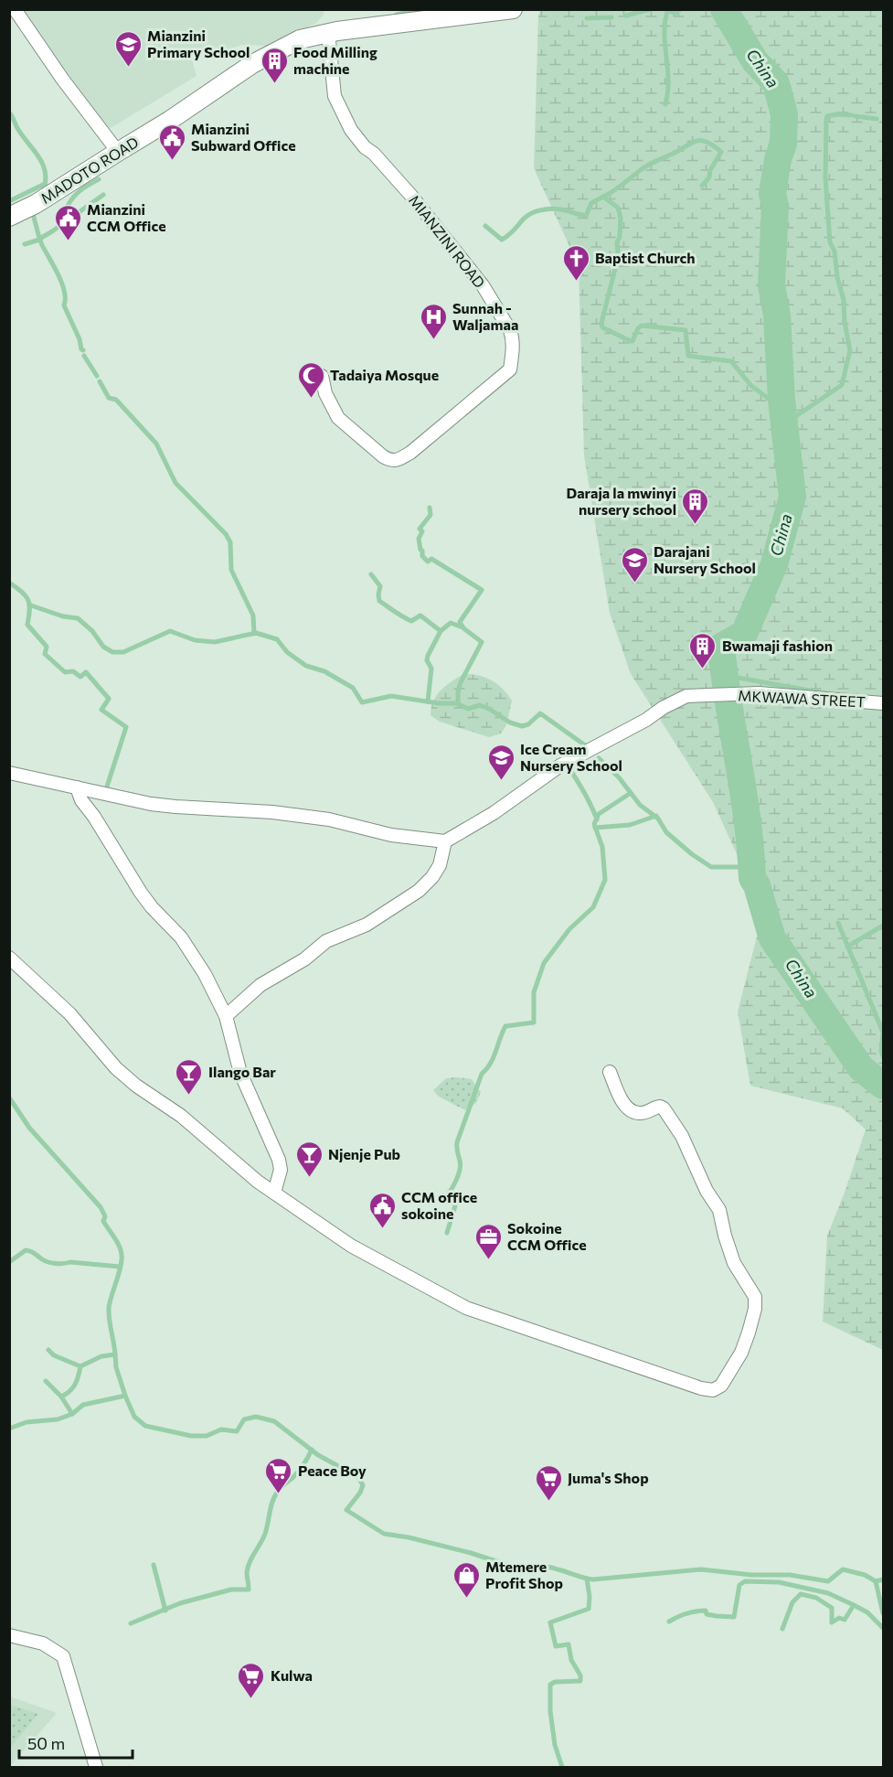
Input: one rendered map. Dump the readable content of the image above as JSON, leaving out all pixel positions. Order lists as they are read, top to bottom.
{
  "streets": {
    "main road": ["MADOTO ROAD"],
    "street": ["MIANZINI ROAD", "MKWAWA STREET"]
  },
  "crossings": [
    ["MADOTO ROAD", "MIANZINI ROAD"]
  ],
  "water": ["China"],
  "places": {
    "school or university": ["Mianzini Primary School", "Darajani Nursery School", "Ice Cream Nursery School"],
    "building": ["Food Milling machine", "Daraja la mwinyi nursery school", "Bwamaji fashion"],
    "public building": ["Mianzini Subward Office", "Mianzini CCM Office", "CCM office sokoine"],
    "church": ["Baptist Church"],
    "hospital": ["Sunnah - Waljamaa"],
    "mosque": ["Tadaiya Mosque"],
    "bar": ["Ilango Bar", "Njenje Pub"],
    "office": ["Sokoine CCM Office"],
    "supermarket": ["Peace Boy", "Juma's Shop", "Kulwa"],
    "shop": ["Mtemere Profit Shop"]
  },
  "scale_bar": "50 m"
}
